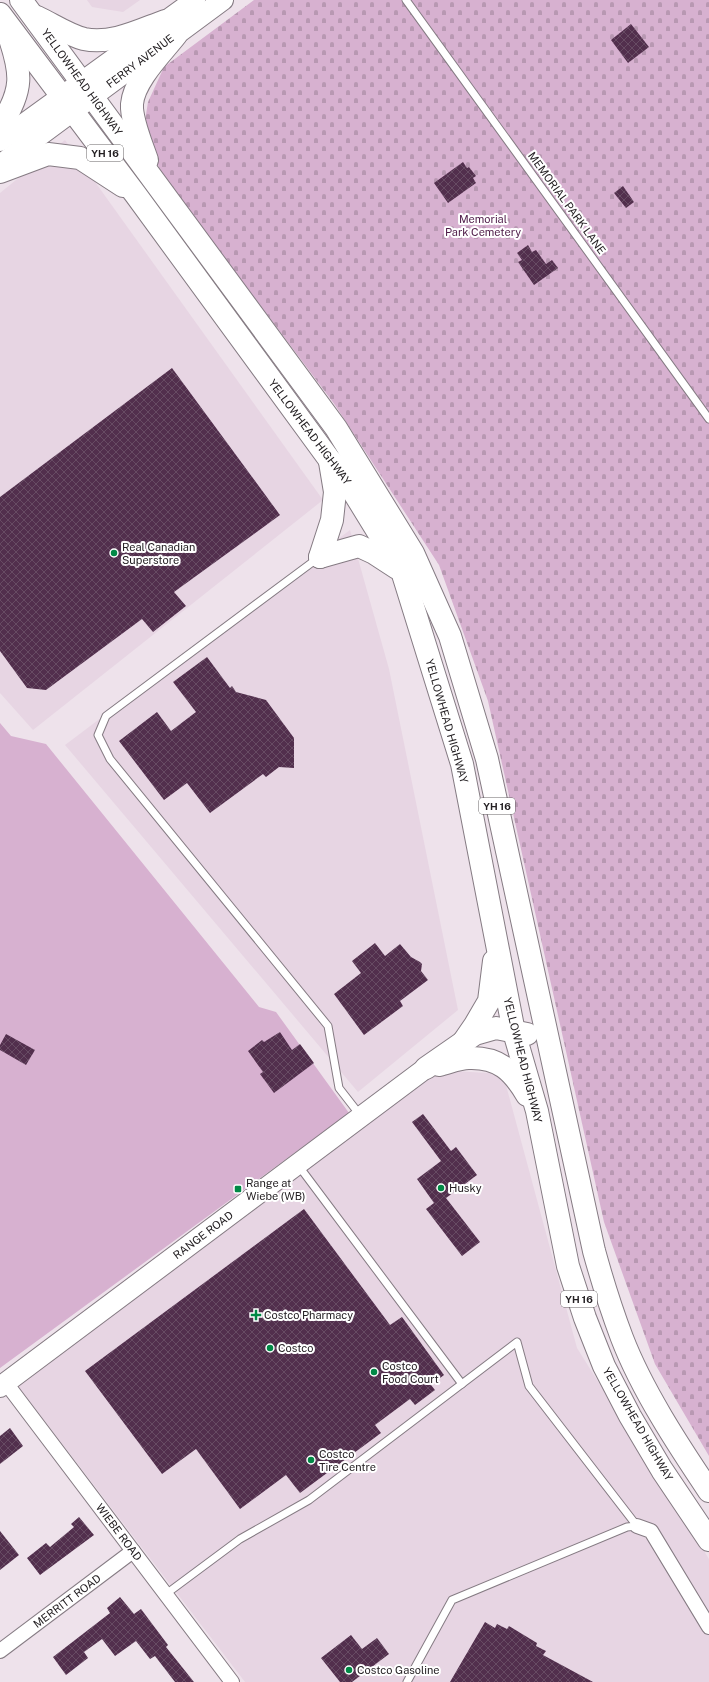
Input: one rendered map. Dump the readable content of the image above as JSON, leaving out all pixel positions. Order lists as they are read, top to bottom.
{
  "streets": {
    "highway": ["YELLOWHEAD HIGHWAY", "YH 16"],
    "street": [
      "FERRY AVENUE",
      "RANGE ROAD",
      "WIEBE ROAD",
      "MERRITT ROAD"
    ],
    "lane": ["MEMORIAL PARK LANE"]
  },
  "crossings": [
    ["FERRY AVENUE", "YELLOWHEAD HIGHWAY"],
    ["RANGE ROAD", "WIEBE ROAD"],
    ["WIEBE ROAD", "MERRITT ROAD"]
  ],
  "parks": ["Memorial Park Cemetery"],
  "places": {
    "other": [
      "Real Canadian Superstore",
      "Husky",
      "Costco",
      "Costco Food Court",
      "Costco Tire Centre",
      "Costco Gasoline"
    ],
    "transit": ["Range at Wiebe (WB)"],
    "health": ["Costco Pharmacy"]
  }
}
